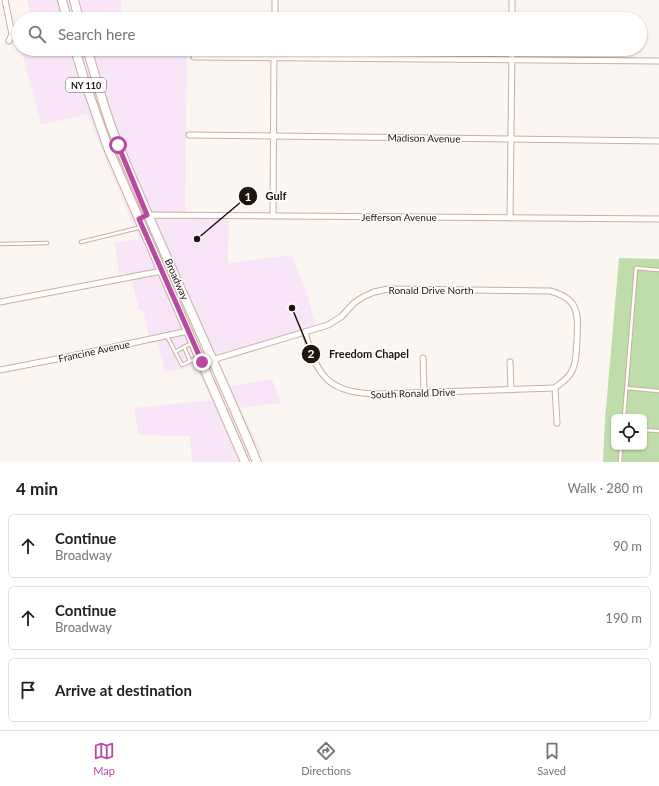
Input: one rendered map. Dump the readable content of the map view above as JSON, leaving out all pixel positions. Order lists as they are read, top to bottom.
{
  "streets": {
    "main road": ["NY 110", "Broadway"],
    "street": [
      "Madison Avenue",
      "Jefferson Avenue",
      "Ronald Drive North",
      "Francine Avenue",
      "South Ronald Drive"
    ]
  },
  "crossings": [
    ["Jefferson Avenue", "Broadway"],
    ["Broadway", "Ronald Drive North"],
    ["Broadway", "Francine Avenue"],
    ["Ronald Drive North", "South Ronald Drive"]
  ],
  "places": ["Gulf", "Freedom Chapel"],
  "page": {
    "search": "Search here",
    "heading": ["4 min", "Walk · 280 m"],
    "list": [
      ["Continue", "Broadway", "90 m"],
      ["Continue", "Broadway", "190 m"],
      "Arrive at destination"
    ],
    "nav": ["Map", "Directions", "Saved"]
  }
}
